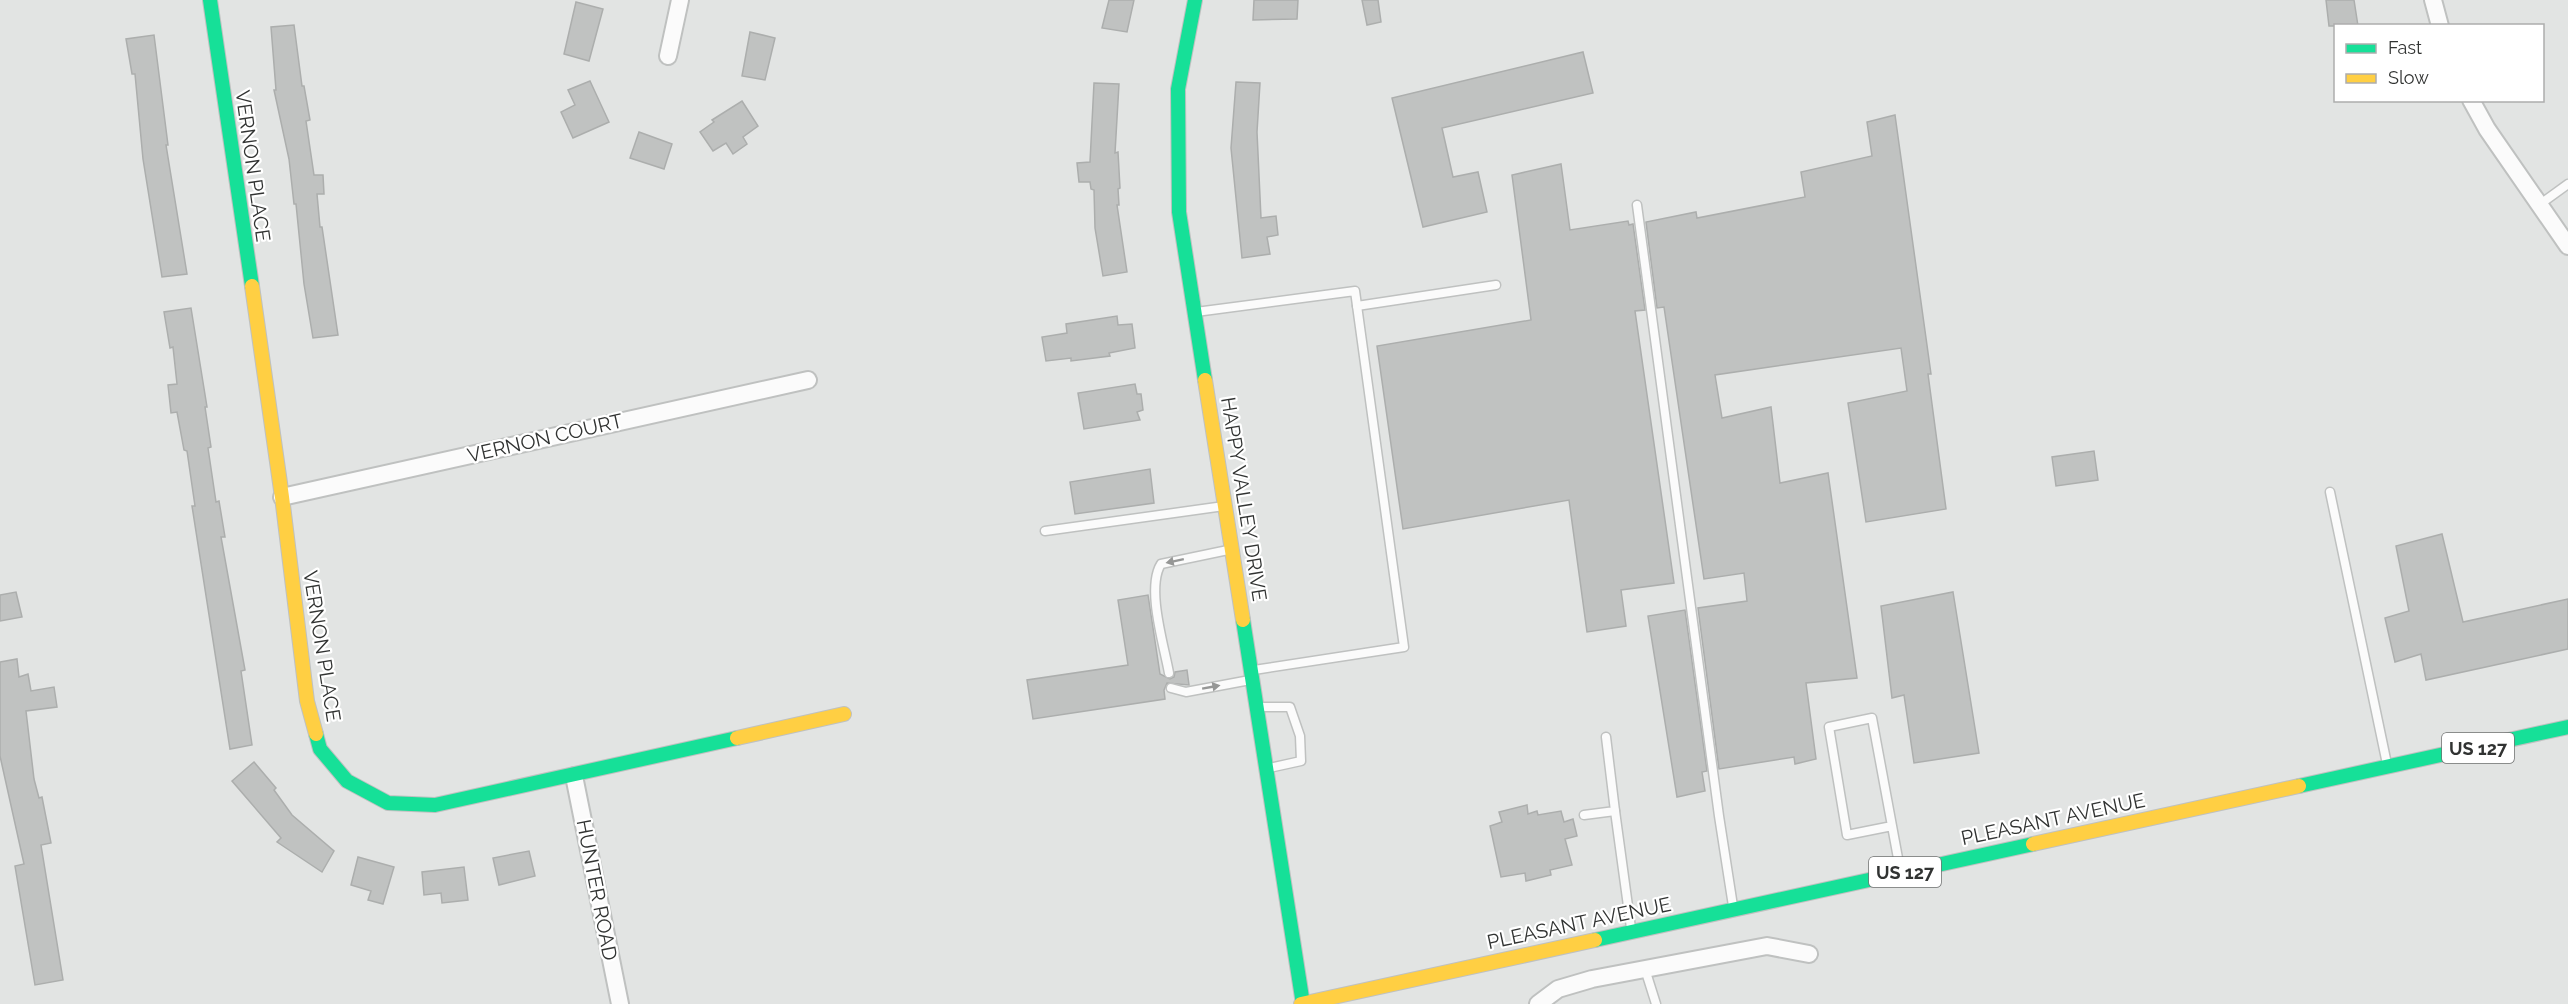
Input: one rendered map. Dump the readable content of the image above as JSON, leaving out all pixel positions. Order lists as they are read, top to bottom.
{
  "streets": {
    "street": [
      "VERNON PLACE",
      "VERNON COURT",
      "HAPPY VALLEY DRIVE",
      "US 127",
      "PLEASANT AVENUE",
      "HUNTER ROAD"
    ]
  },
  "crossings": [
    ["VERNON PLACE", "VERNON COURT"],
    ["VERNON PLACE", "HUNTER ROAD"],
    ["HAPPY VALLEY DRIVE", "PLEASANT AVENUE"]
  ],
  "legend": ["Fast", "Slow"]
}
